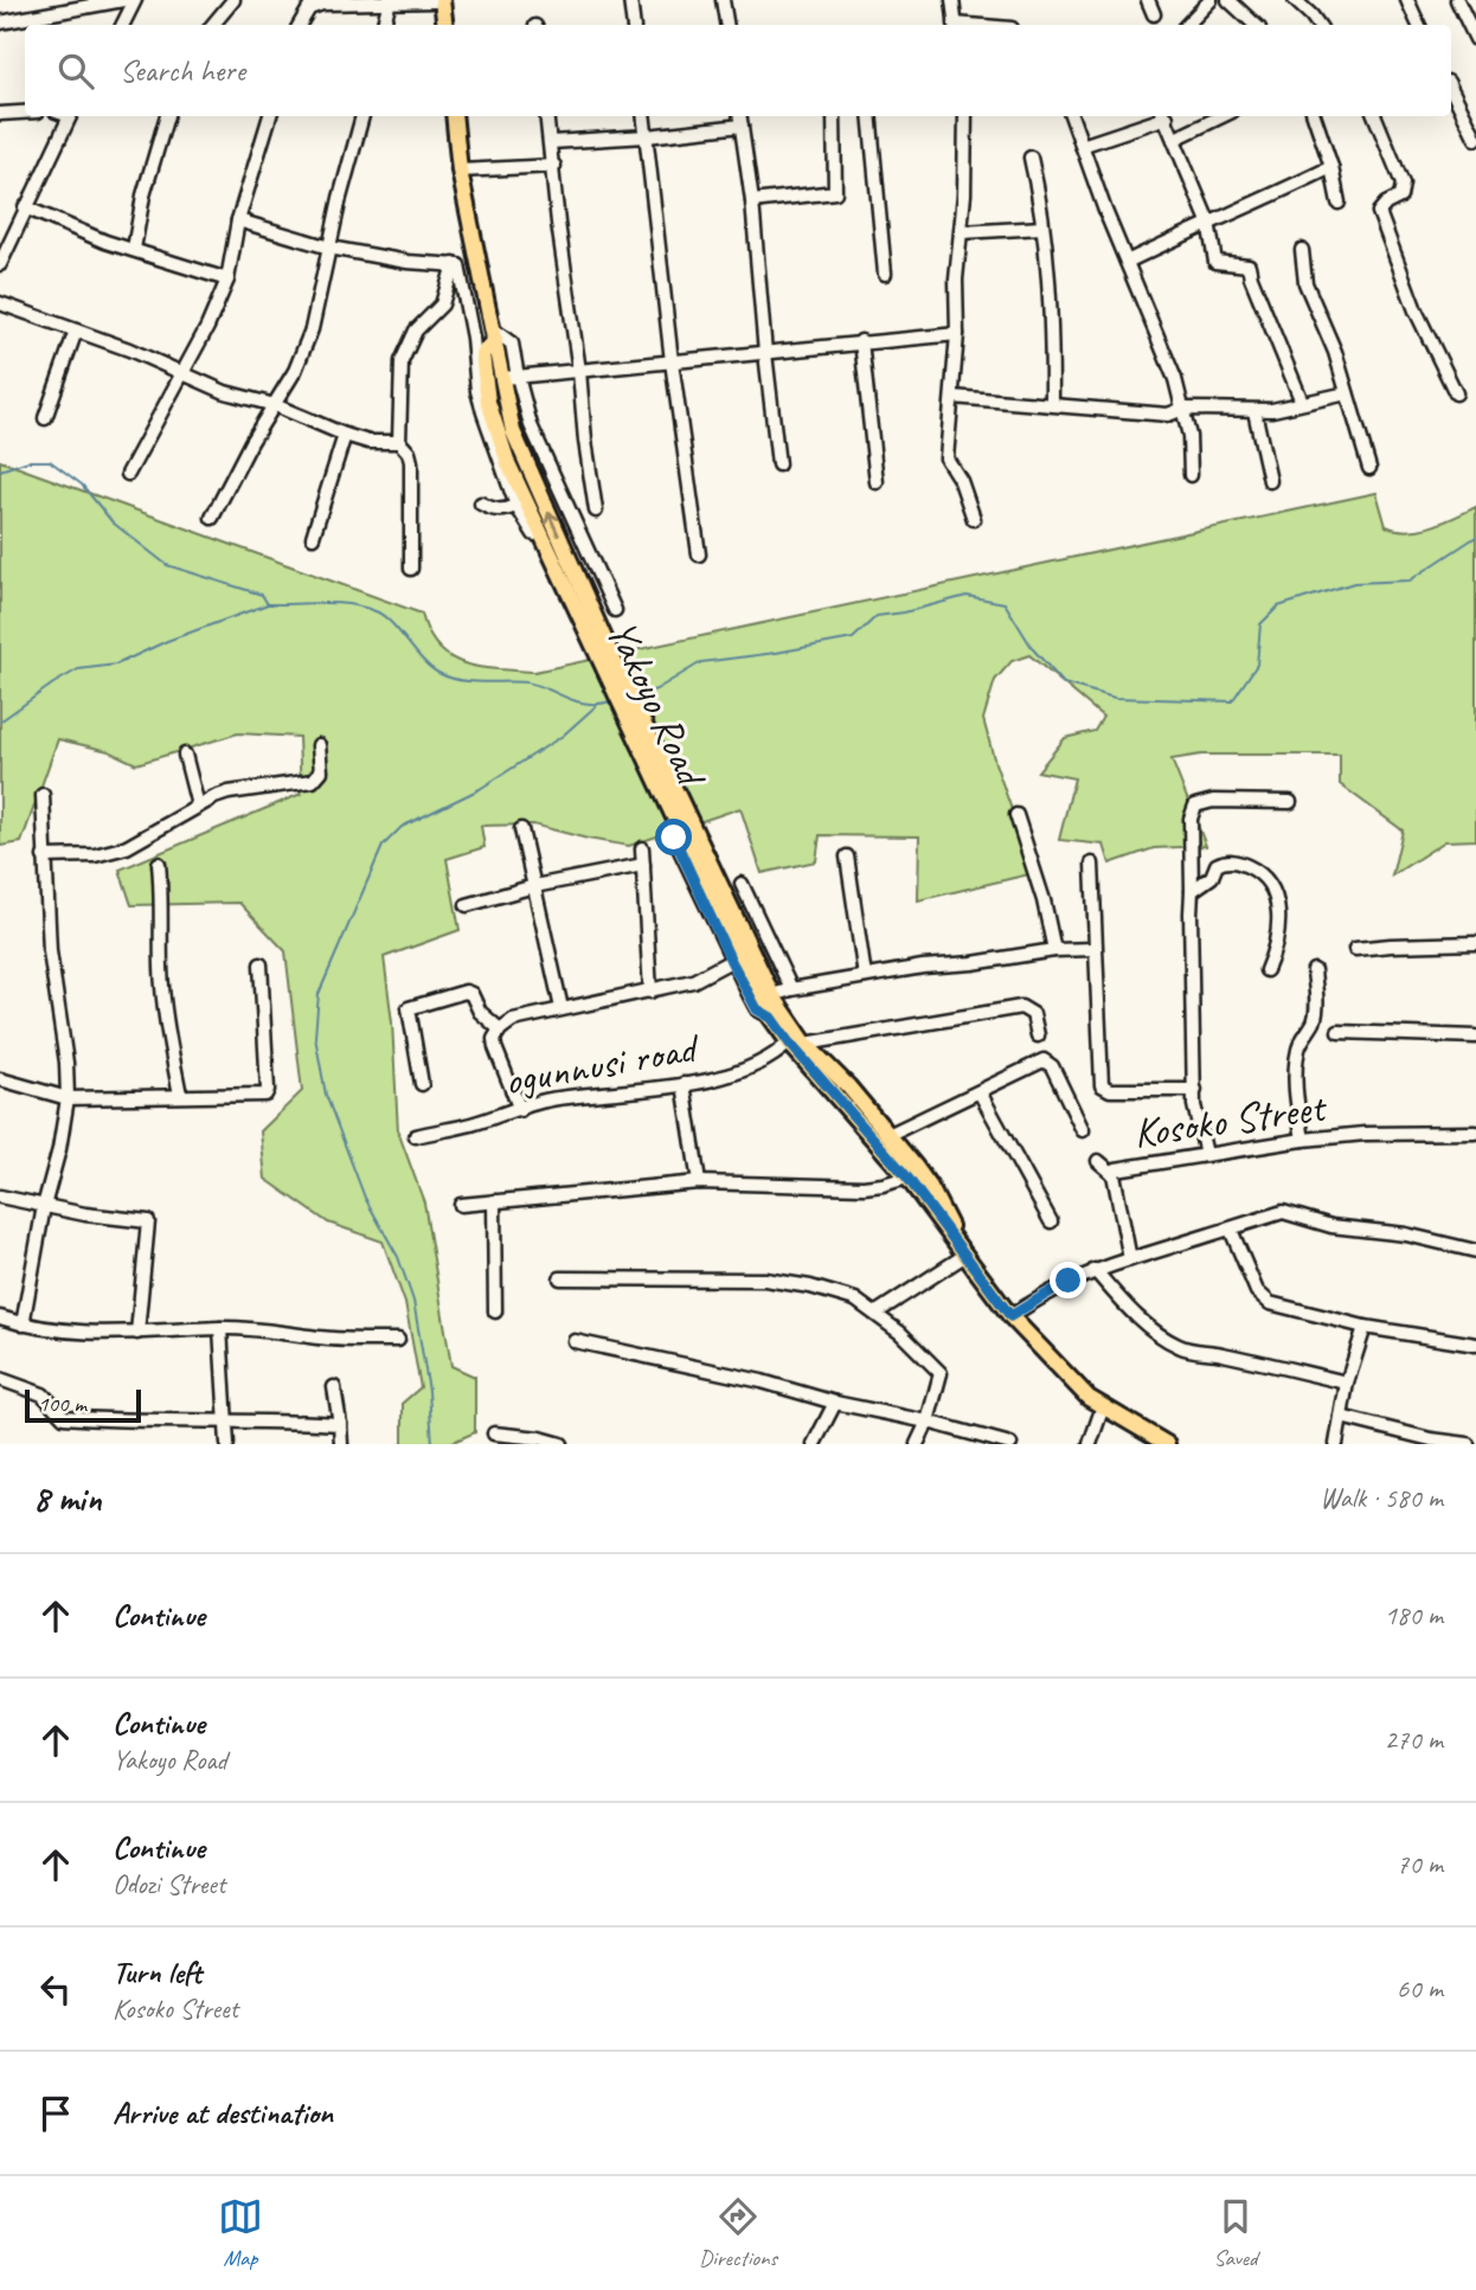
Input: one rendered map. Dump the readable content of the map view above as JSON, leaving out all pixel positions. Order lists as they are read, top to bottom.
{
  "streets": {
    "main road": ["Yakoyo Road"],
    "street": ["ogunnusi road", "Kosoko Street"]
  },
  "crossings": [
    ["Yakoyo Road", "ogunnusi road"]
  ],
  "scale_bar": "100 m",
  "page": {
    "search": "Search here",
    "scale": "100 m",
    "heading": ["8 min", "Walk · 580 m"],
    "list": [
      ["Continue", "180 m"],
      ["Continue", "Yakoyo Road", "270 m"],
      ["Continue", "Odozi Street", "70 m"],
      ["Turn left", "Kosoko Street", "60 m"],
      "Arrive at destination"
    ],
    "nav": ["Map", "Directions", "Saved"]
  }
}
